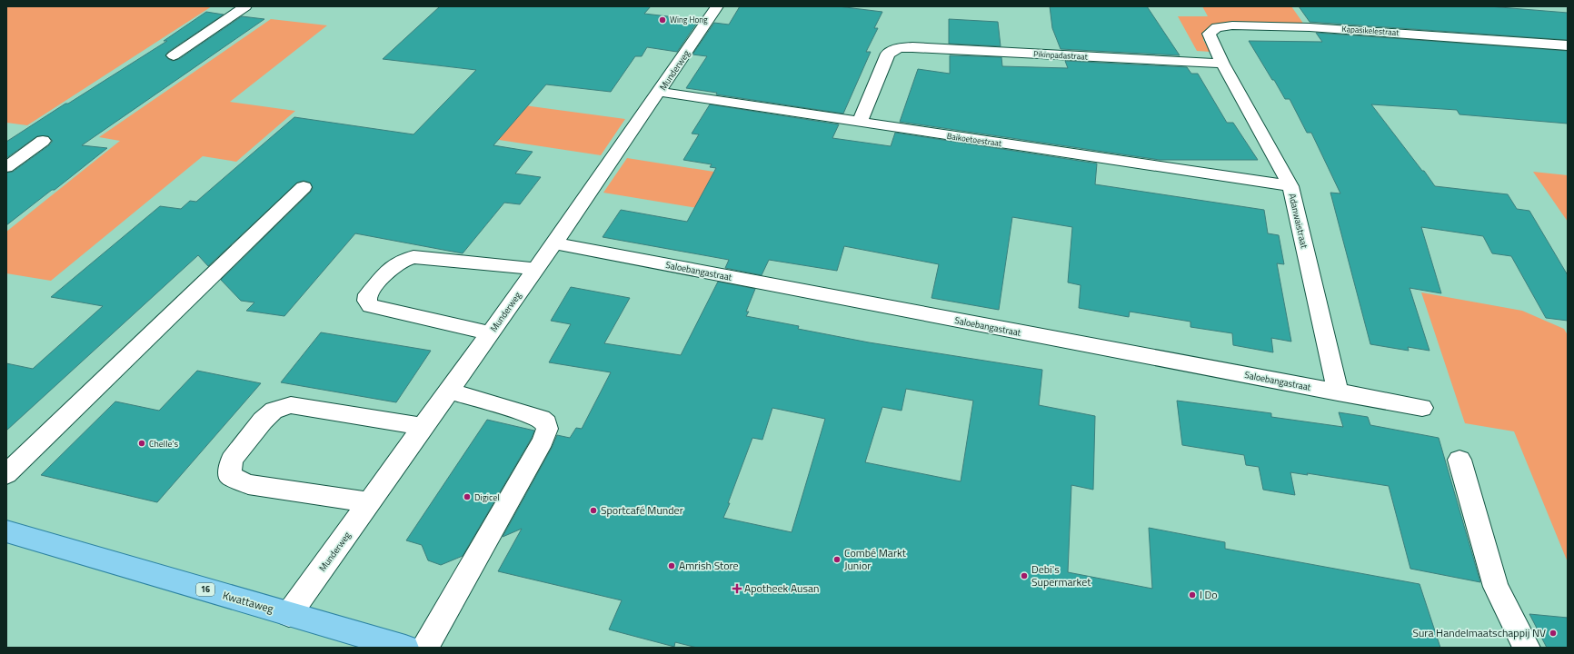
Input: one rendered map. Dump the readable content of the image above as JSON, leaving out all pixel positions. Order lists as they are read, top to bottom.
{
  "streets": {
    "main road": ["16", "Kwattaweg"],
    "street": [
      "Kapasikelestraat",
      "Pikinpadastraat",
      "Munderweg",
      "Baikoetoestraat",
      "Adanwaistraat",
      "Saloebangastraat"
    ]
  },
  "crossings": [
    ["Kapasikelestraat", "Pikinpadastraat"],
    ["Kapasikelestraat", "Adanwaistraat"],
    ["Pikinpadastraat", "Baikoetoestraat"],
    ["Pikinpadastraat", "Adanwaistraat"],
    ["Munderweg", "Baikoetoestraat"],
    ["Munderweg", "Saloebangastraat"],
    ["Munderweg", "Kwattaweg"],
    ["Baikoetoestraat", "Adanwaistraat"],
    ["Adanwaistraat", "Saloebangastraat"]
  ],
  "places": {
    "other": [
      "Wing Hong",
      "Chelle's",
      "Digicel",
      "Sportcafé Munder",
      "Combé Markt Junior",
      "Amrish Store",
      "Debi's Supermarket",
      "I Do",
      "Sura Handelmaatschappij NV"
    ],
    "health": ["Apotheek Ausan"]
  }
}
